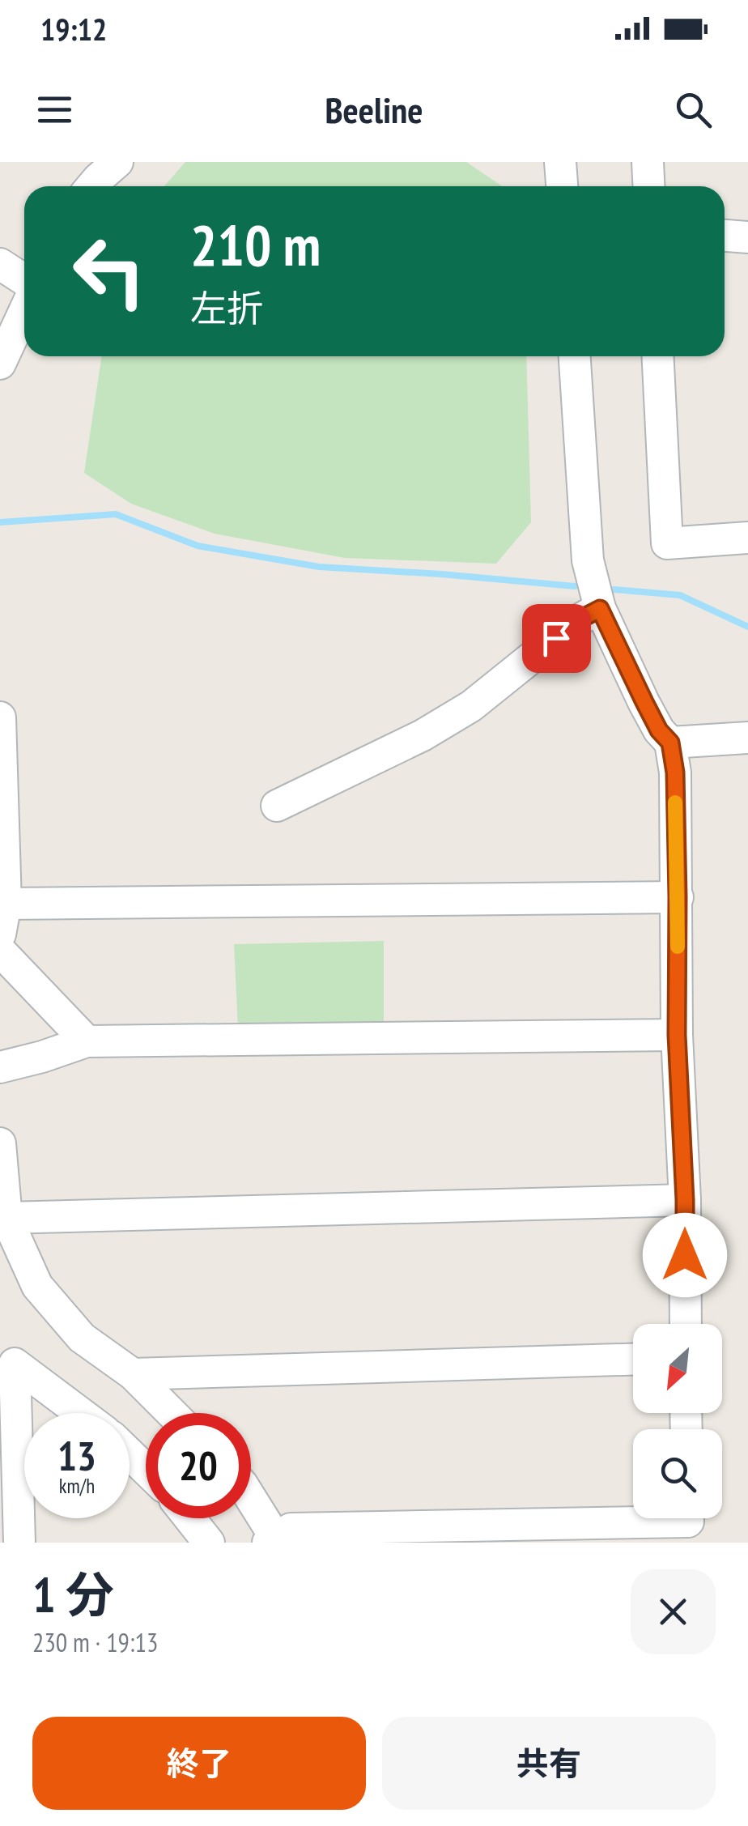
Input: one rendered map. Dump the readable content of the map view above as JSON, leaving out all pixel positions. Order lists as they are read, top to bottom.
{
  "north": "bottom left",
  "page": {
    "status": "19:12",
    "header": "Beeline",
    "turn": ["210 m", "左折"],
    "speed": "13 km/h",
    "limit": "20",
    "heading": ["1 分", "230 m · 19:13"],
    "buttons": ["終了", "共有"]
  }
}
